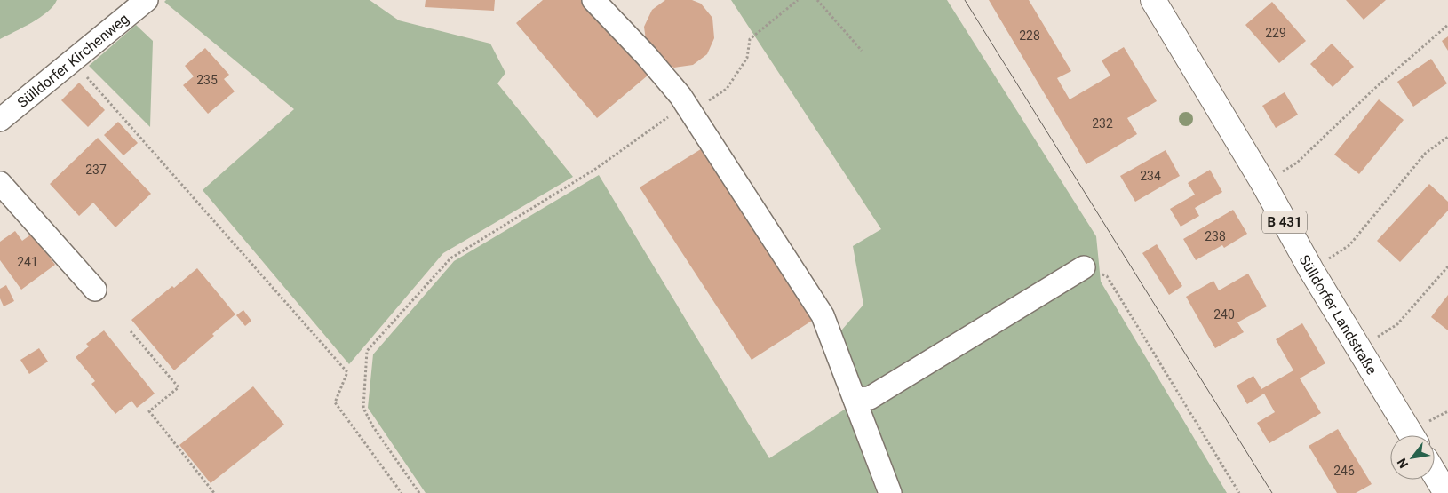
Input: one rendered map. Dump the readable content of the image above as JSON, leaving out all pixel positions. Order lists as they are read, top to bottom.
{
  "streets": {
    "main road": ["B 431", "Sülldorfer Landstraße"],
    "street": ["Sülldorfer Kirchenweg"]
  },
  "house_numbers": [
    "229",
    "228",
    "235",
    "232",
    "237",
    "234",
    "238",
    "241",
    "240",
    "246"
  ],
  "north": "bottom left"
}
